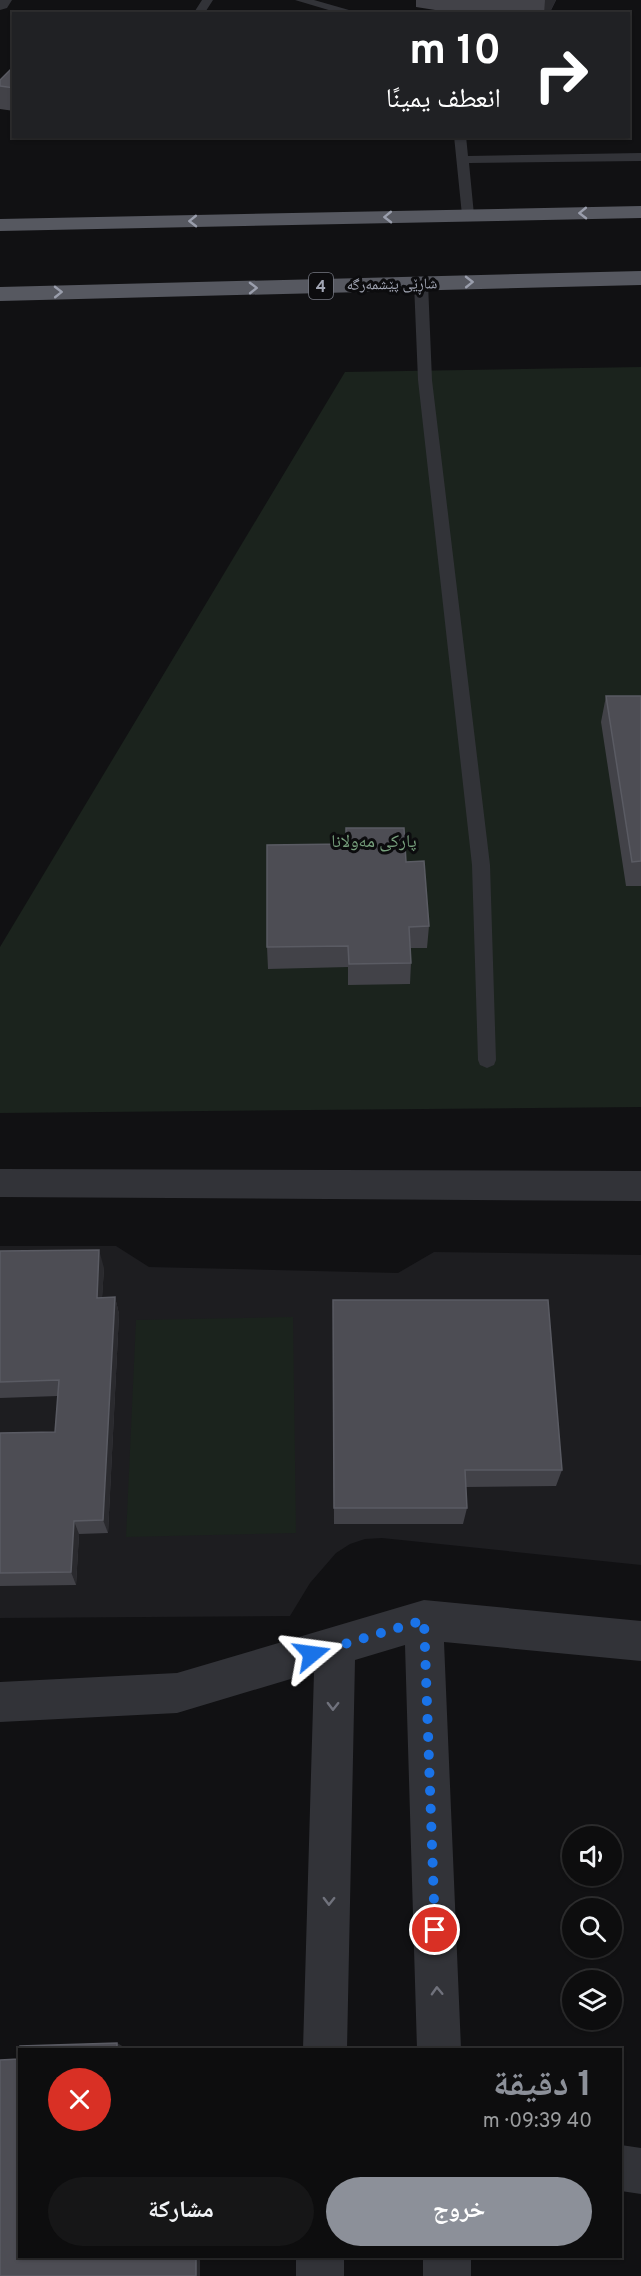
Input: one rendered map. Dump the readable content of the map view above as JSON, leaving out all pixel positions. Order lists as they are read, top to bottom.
{
  "streets": {
    "highway": ["شاڕێی پێشمەرگە", "4"]
  },
  "parks": ["پارکی مەولانا"],
  "page": {
    "turn": ["10 m", "انعطف يمينًا"],
    "heading": ["1 دقيقة", "40 m · 09:39"],
    "buttons": ["خروج", "مشاركة"]
  }
}
